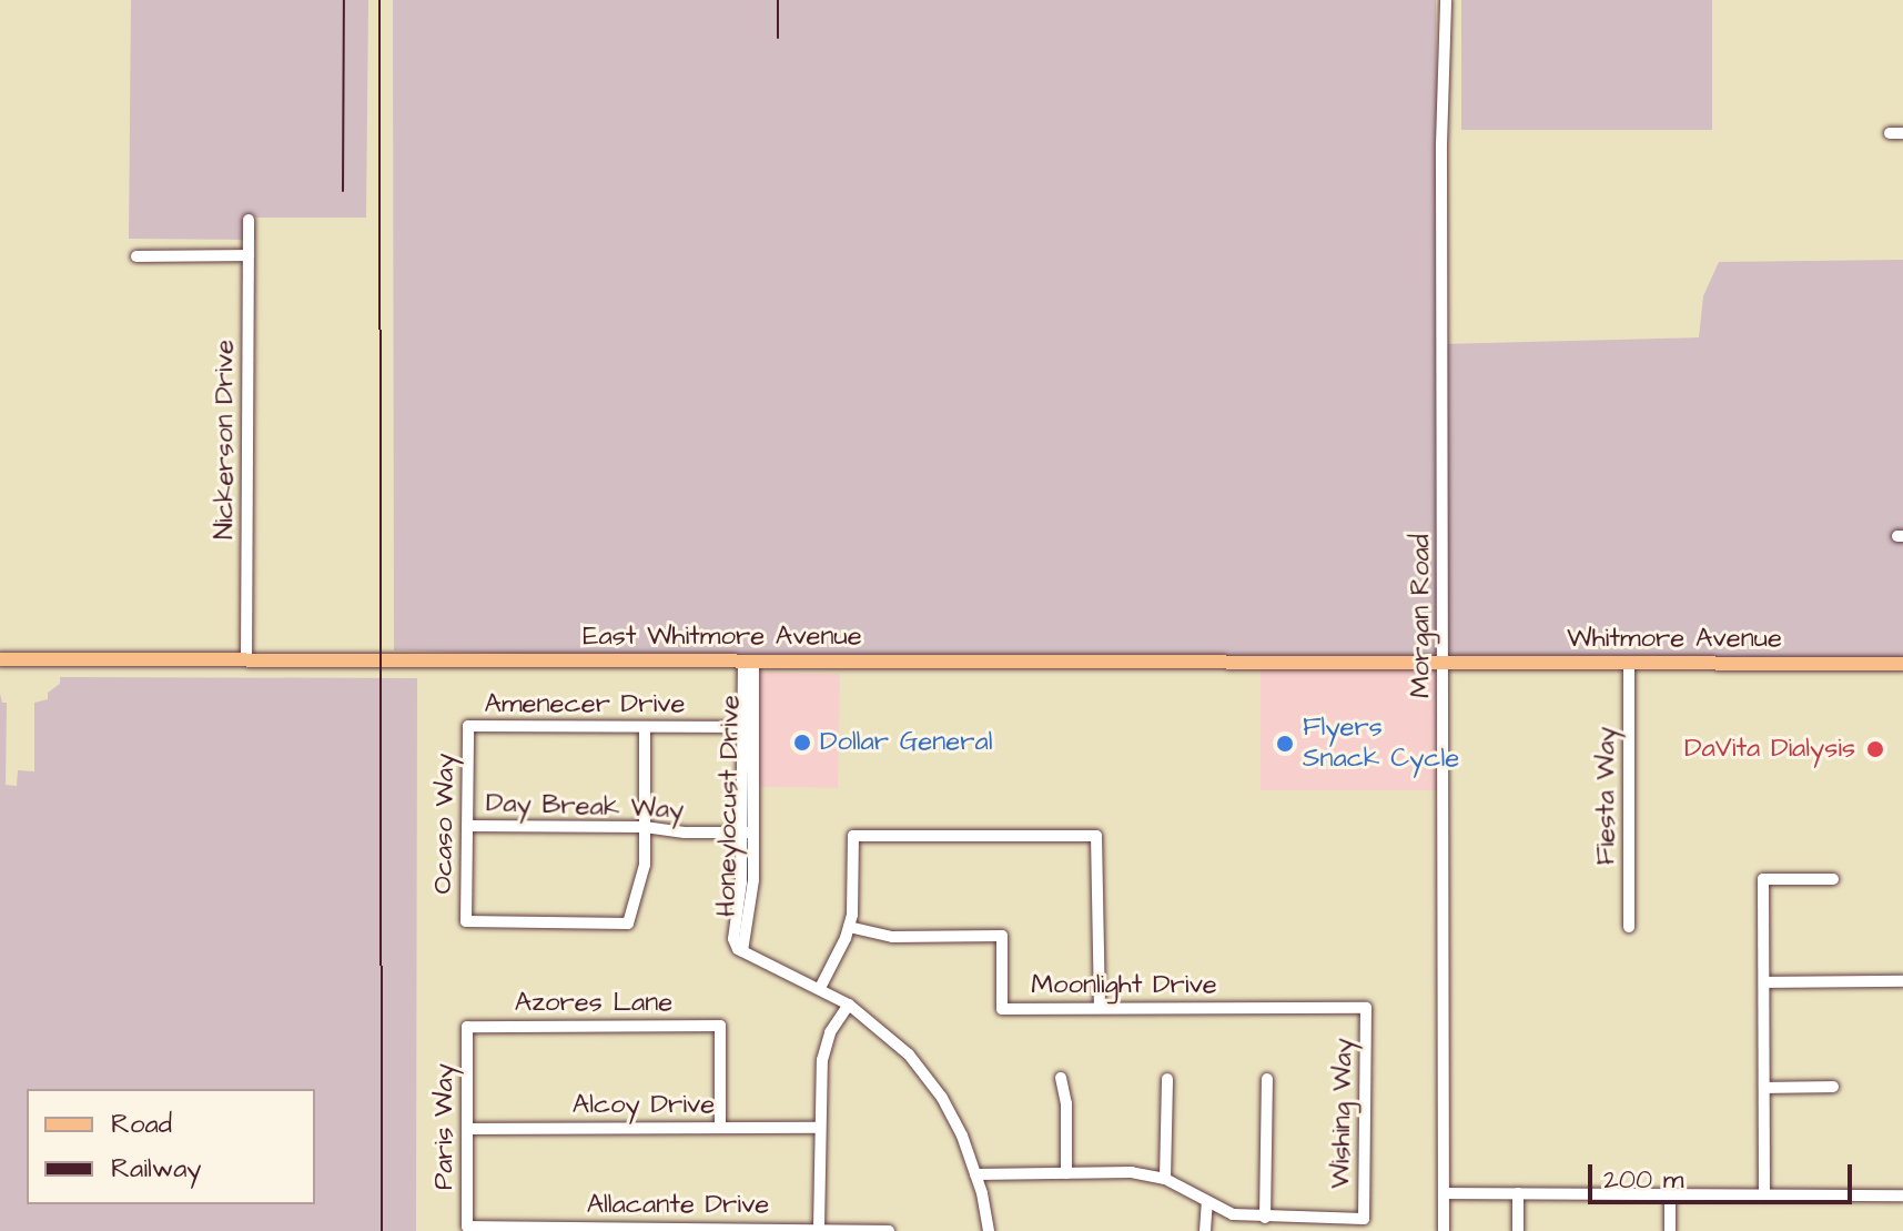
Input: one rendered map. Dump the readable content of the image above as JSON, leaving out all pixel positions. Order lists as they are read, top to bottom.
{
  "streets": {
    "main road": ["East Whitmore Avenue", "Whitmore Avenue"],
    "street": [
      "Nickerson Drive",
      "Morgan Road",
      "Amenecer Drive",
      "Fiesta Way",
      "Honeylocust Drive",
      "Day Break Way",
      "Ocaso Way",
      "Moonlight Drive",
      "Azores Lane",
      "Alcoy Drive",
      "Wishing Way",
      "Paris Way",
      "Allacante Drive"
    ]
  },
  "crossings": [
    ["Nickerson Drive", "East Whitmore Avenue"],
    ["Morgan Road", "East Whitmore Avenue"],
    ["Morgan Road", "Whitmore Avenue"],
    ["East Whitmore Avenue", "Whitmore Avenue"],
    ["East Whitmore Avenue", "Honeylocust Drive"],
    ["Whitmore Avenue", "Fiesta Way"],
    ["Amenecer Drive", "Honeylocust Drive"],
    ["Amenecer Drive", "Ocaso Way"],
    ["Honeylocust Drive", "Day Break Way"],
    ["Day Break Way", "Ocaso Way"],
    ["Moonlight Drive", "Wishing Way"],
    ["Azores Lane", "Alcoy Drive"],
    ["Azores Lane", "Paris Way"],
    ["Alcoy Drive", "Paris Way"],
    ["Paris Way", "Allacante Drive"]
  ],
  "places": ["Dollar General", "Flyers Snack Cycle", "DaVita Dialysis"],
  "legend": ["Road", "Railway"],
  "scale_bar": "200 m"
}
